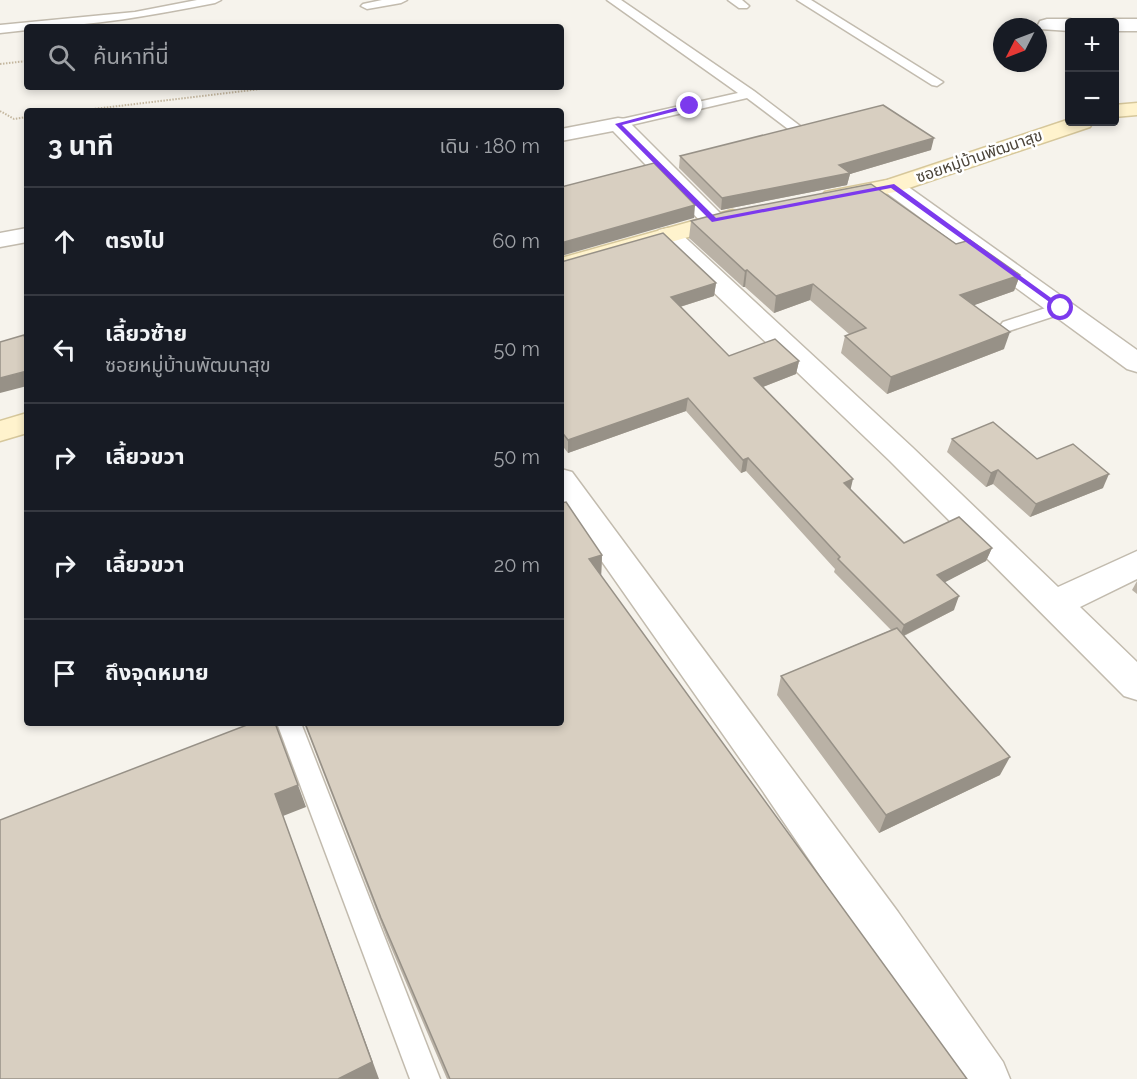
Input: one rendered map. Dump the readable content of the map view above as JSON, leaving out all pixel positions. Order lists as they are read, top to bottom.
{
  "streets": {
    "street": ["ซอยหมู่บ้านพัฒนาสุข"]
  },
  "north": "bottom left",
  "page": {
    "map_buttons": ["+", "−"],
    "search": "ค้นหาที่นี่",
    "heading": ["3 นาที", "เดิน · 180 m"],
    "list": [
      ["ตรงไป", "60 m"],
      ["เลี้ยวซ้าย", "ซอยหมู่บ้านพัฒนาสุข", "50 m"],
      ["เลี้ยวขวา", "50 m"],
      ["เลี้ยวขวา", "20 m"],
      "ถึงจุดหมาย"
    ]
  }
}
